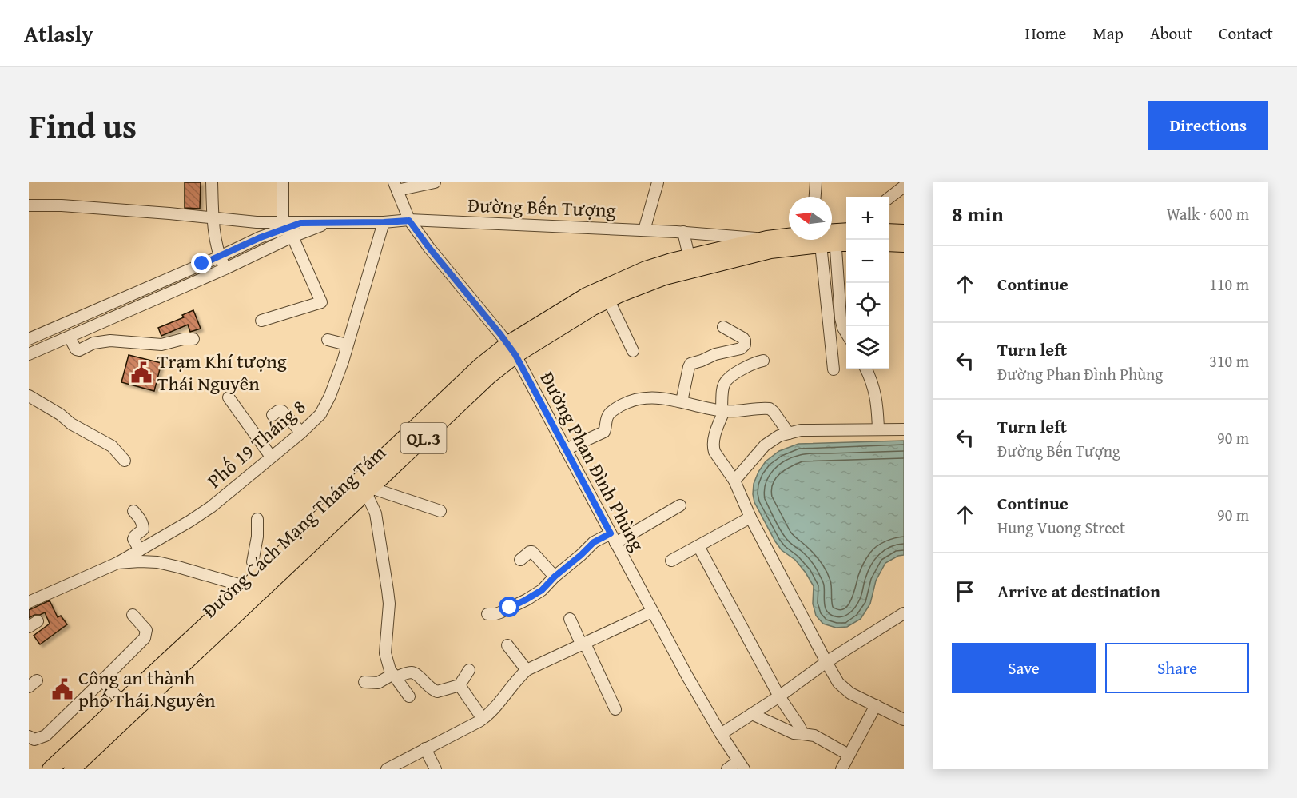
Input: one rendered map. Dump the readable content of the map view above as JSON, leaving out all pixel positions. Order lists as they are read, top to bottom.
{
  "streets": {
    "highway": ["QL.3", "Đường Cách Mạng Tháng Tám"],
    "street": ["Đường Bến Tượng", "Phố 19 Tháng 8", "Đường Phan Đình Phùng"]
  },
  "crossings": [
    ["Đường Bến Tượng", "Phố 19 Tháng 8"],
    ["Đường Bến Tượng", "Đường Phan Đình Phùng"],
    ["Đường Bến Tượng", "Đường Cách Mạng Tháng Tám"],
    ["Đường Phan Đình Phùng", "Đường Cách Mạng Tháng Tám"]
  ],
  "places": {
    "public building": ["Trạm Khí tượng Thái Nguyên", "Công an thành phố Thái Nguyên"]
  },
  "north": "left",
  "page": {
    "header": "Atlasly",
    "nav": [
      "Home",
      "Map",
      "About",
      "Contact"
    ],
    "title": "Find us",
    "buttons": [
      "Directions",
      ["Save", "Share"]
    ],
    "heading": ["8 min", "Walk · 600 m"],
    "map_buttons": ["+", "−"],
    "list": [
      ["Continue", "110 m"],
      ["Turn left", "Đường Phan Đình Phùng", "310 m"],
      ["Turn left", "Đường Bến Tượng", "90 m"],
      ["Continue", "Hung Vuong Street", "90 m"],
      "Arrive at destination"
    ]
  }
}
